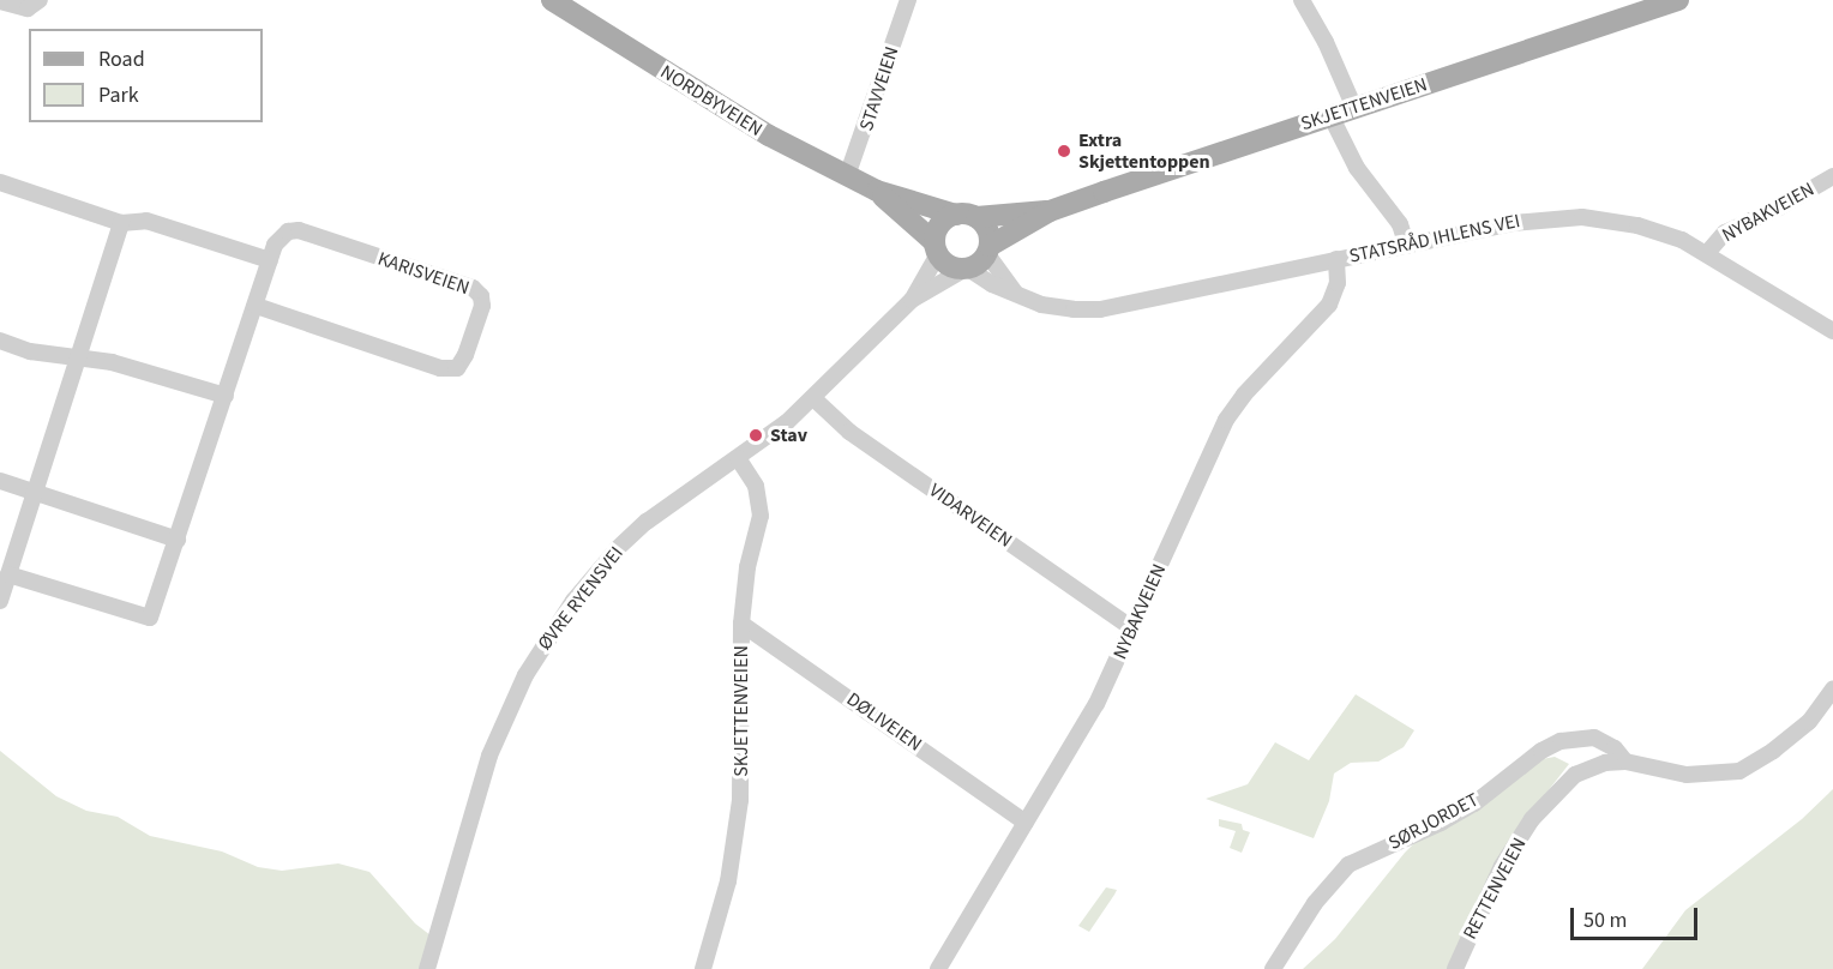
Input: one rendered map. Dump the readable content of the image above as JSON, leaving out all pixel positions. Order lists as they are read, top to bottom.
{
  "streets": {
    "main road": ["NORDBYVEIEN", "SKJETTENVEIEN"],
    "street": [
      "STAVVEIEN",
      "NYBAKVEIEN",
      "STATSRÅD IHLENS VEI",
      "KARISVEIEN",
      "VIDARVEIEN",
      "ØVRE RYENSVEI",
      "DØLIVEIEN",
      "SØRJORDET",
      "RETTENVEIEN"
    ]
  },
  "crossings": [
    ["STAVVEIEN", "NORDBYVEIEN"],
    ["NORDBYVEIEN", "SKJETTENVEIEN"],
    ["NORDBYVEIEN", "STATSRÅD IHLENS VEI"],
    ["NORDBYVEIEN", "ØVRE RYENSVEI"],
    ["SKJETTENVEIEN", "STATSRÅD IHLENS VEI"],
    ["SKJETTENVEIEN", "ØVRE RYENSVEI"],
    ["SKJETTENVEIEN", "DØLIVEIEN"],
    ["NYBAKVEIEN", "STATSRÅD IHLENS VEI"],
    ["NYBAKVEIEN", "VIDARVEIEN"],
    ["NYBAKVEIEN", "DØLIVEIEN"],
    ["STATSRÅD IHLENS VEI", "ØVRE RYENSVEI"],
    ["VIDARVEIEN", "ØVRE RYENSVEI"],
    ["SØRJORDET", "RETTENVEIEN"]
  ],
  "places": ["Extra Skjettentoppen", "Stav"],
  "legend": ["Road", "Park"],
  "scale_bar": "50 m"
}
